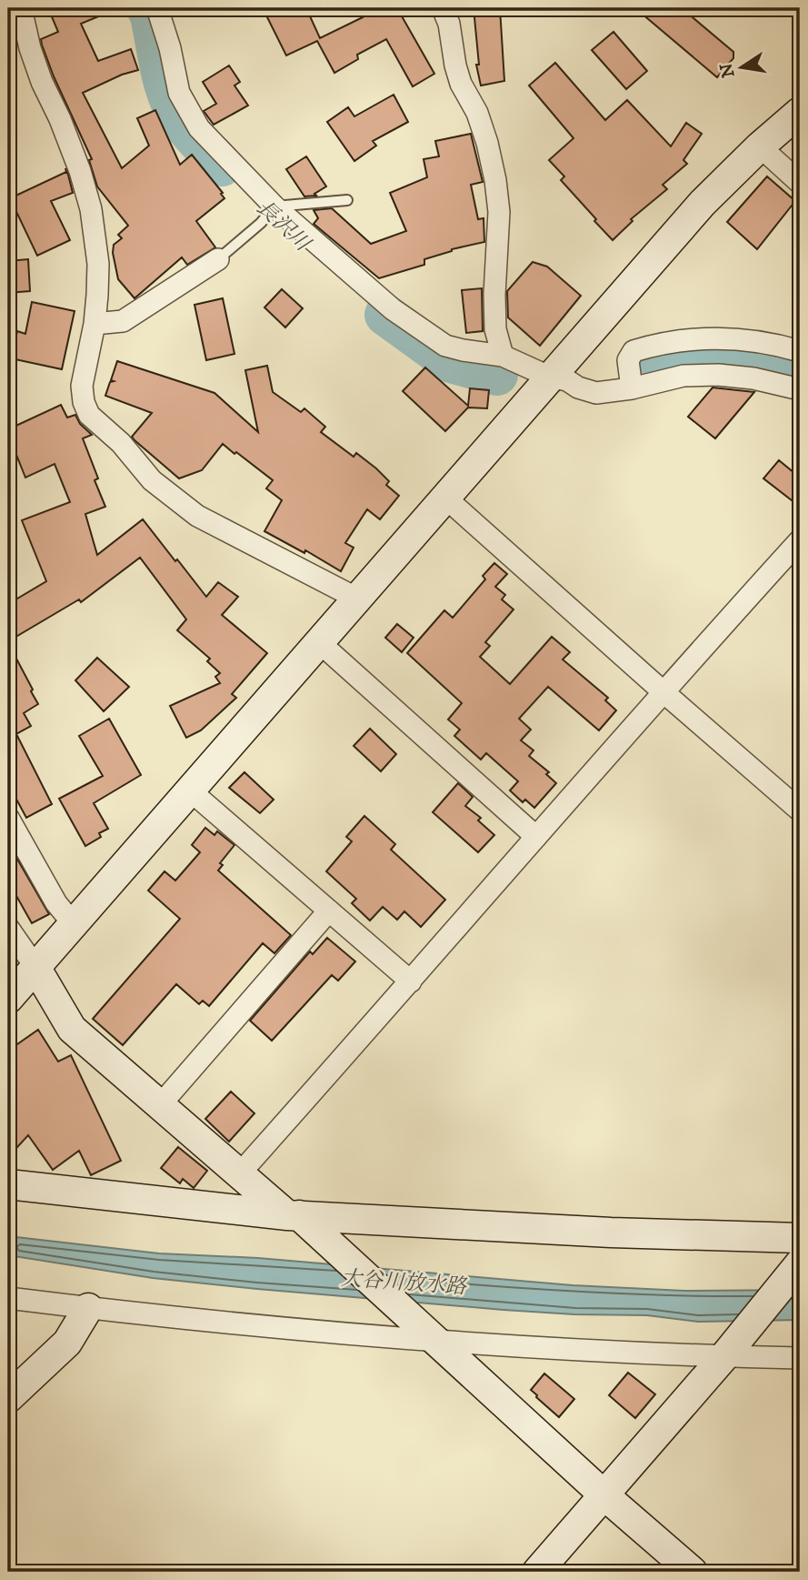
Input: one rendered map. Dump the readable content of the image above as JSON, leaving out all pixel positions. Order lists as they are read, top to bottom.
{
  "water": ["長沢川", "大谷川放水路"],
  "north": "left"
}
